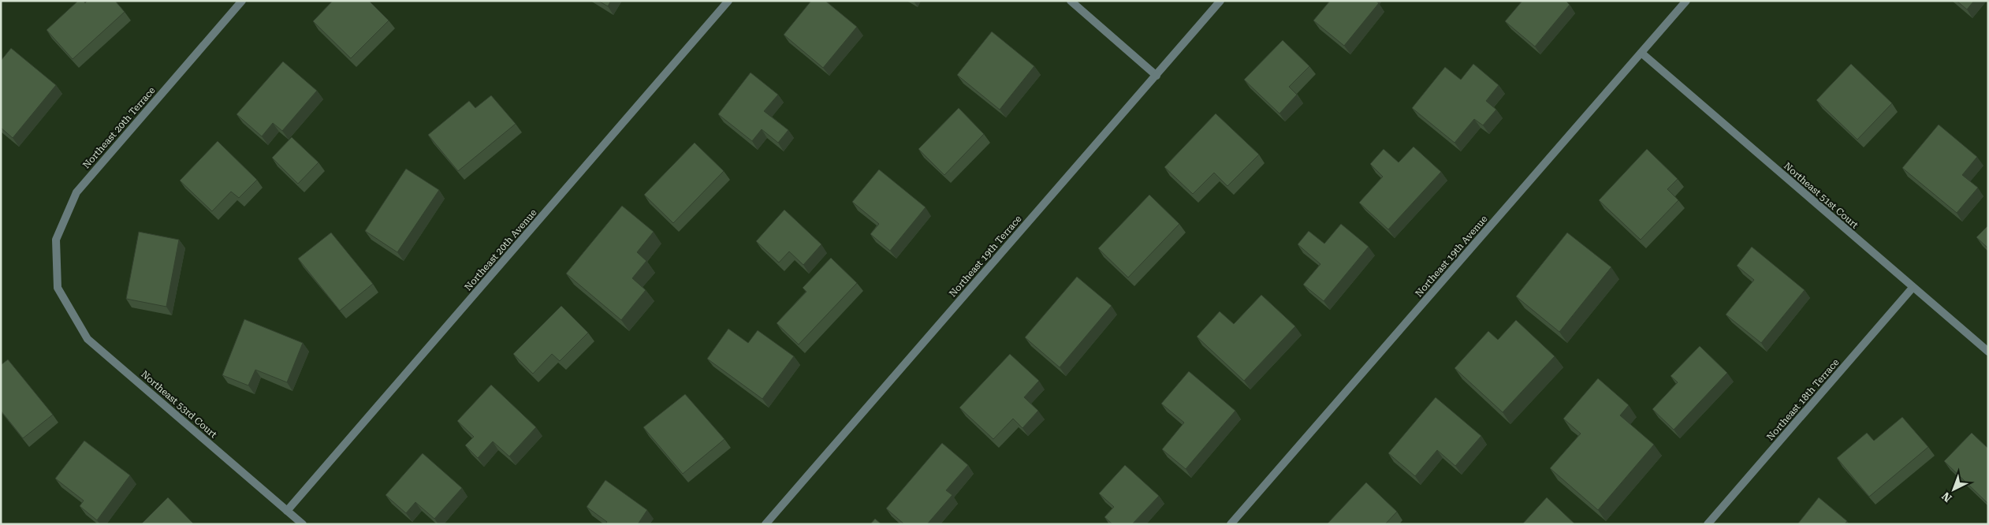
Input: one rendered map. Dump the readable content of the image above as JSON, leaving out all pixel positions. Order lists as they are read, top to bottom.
{
  "streets": {
    "street": [
      "Northeast 20th Terrace",
      "Northeast 51st Court",
      "Northeast 20th Avenue",
      "Northeast 19th Terrace",
      "Northeast 19th Avenue",
      "Northeast 18th Terrace",
      "Northeast 53rd Court"
    ]
  },
  "crossings": [
    ["Northeast 20th Terrace", "Northeast 53rd Court"],
    ["Northeast 51st Court", "Northeast 19th Avenue"],
    ["Northeast 51st Court", "Northeast 18th Terrace"],
    ["Northeast 20th Avenue", "Northeast 53rd Court"]
  ],
  "north": "bottom left"
}
